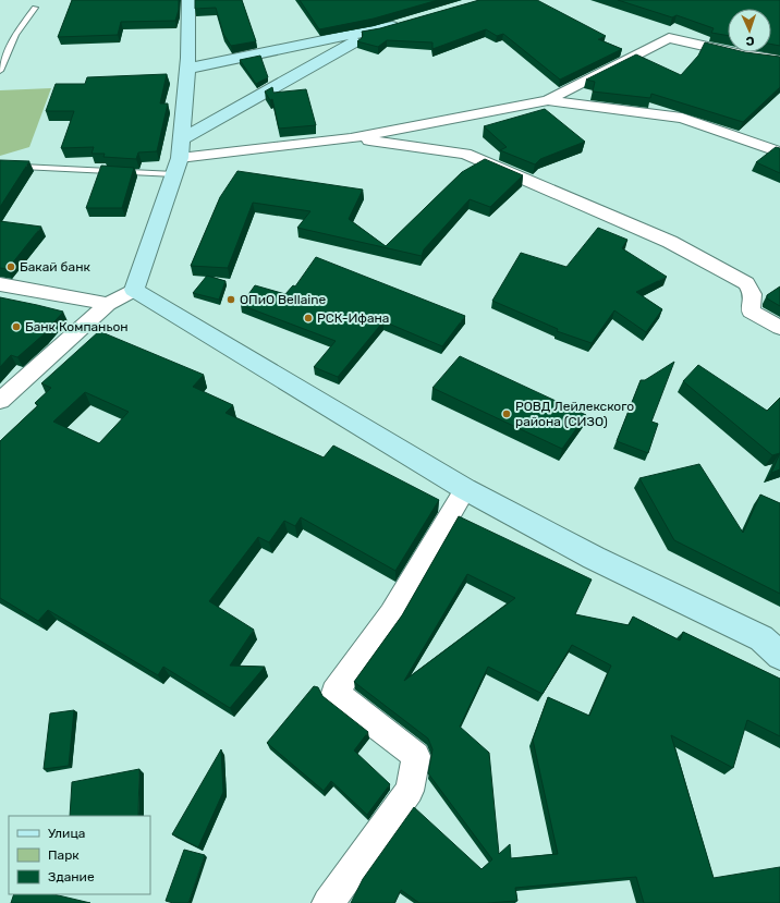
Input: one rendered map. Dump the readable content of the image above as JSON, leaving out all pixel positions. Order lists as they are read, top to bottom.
{
  "places": [
    "Бакай банк",
    "ОПиО Bellaine",
    "РСК-Ифана",
    "Банк Компаньон",
    "РОВД Лейлекского района (СИЗО)"
  ],
  "legend": ["Улица", "Парк", "Здание"],
  "north": "bottom"
}
